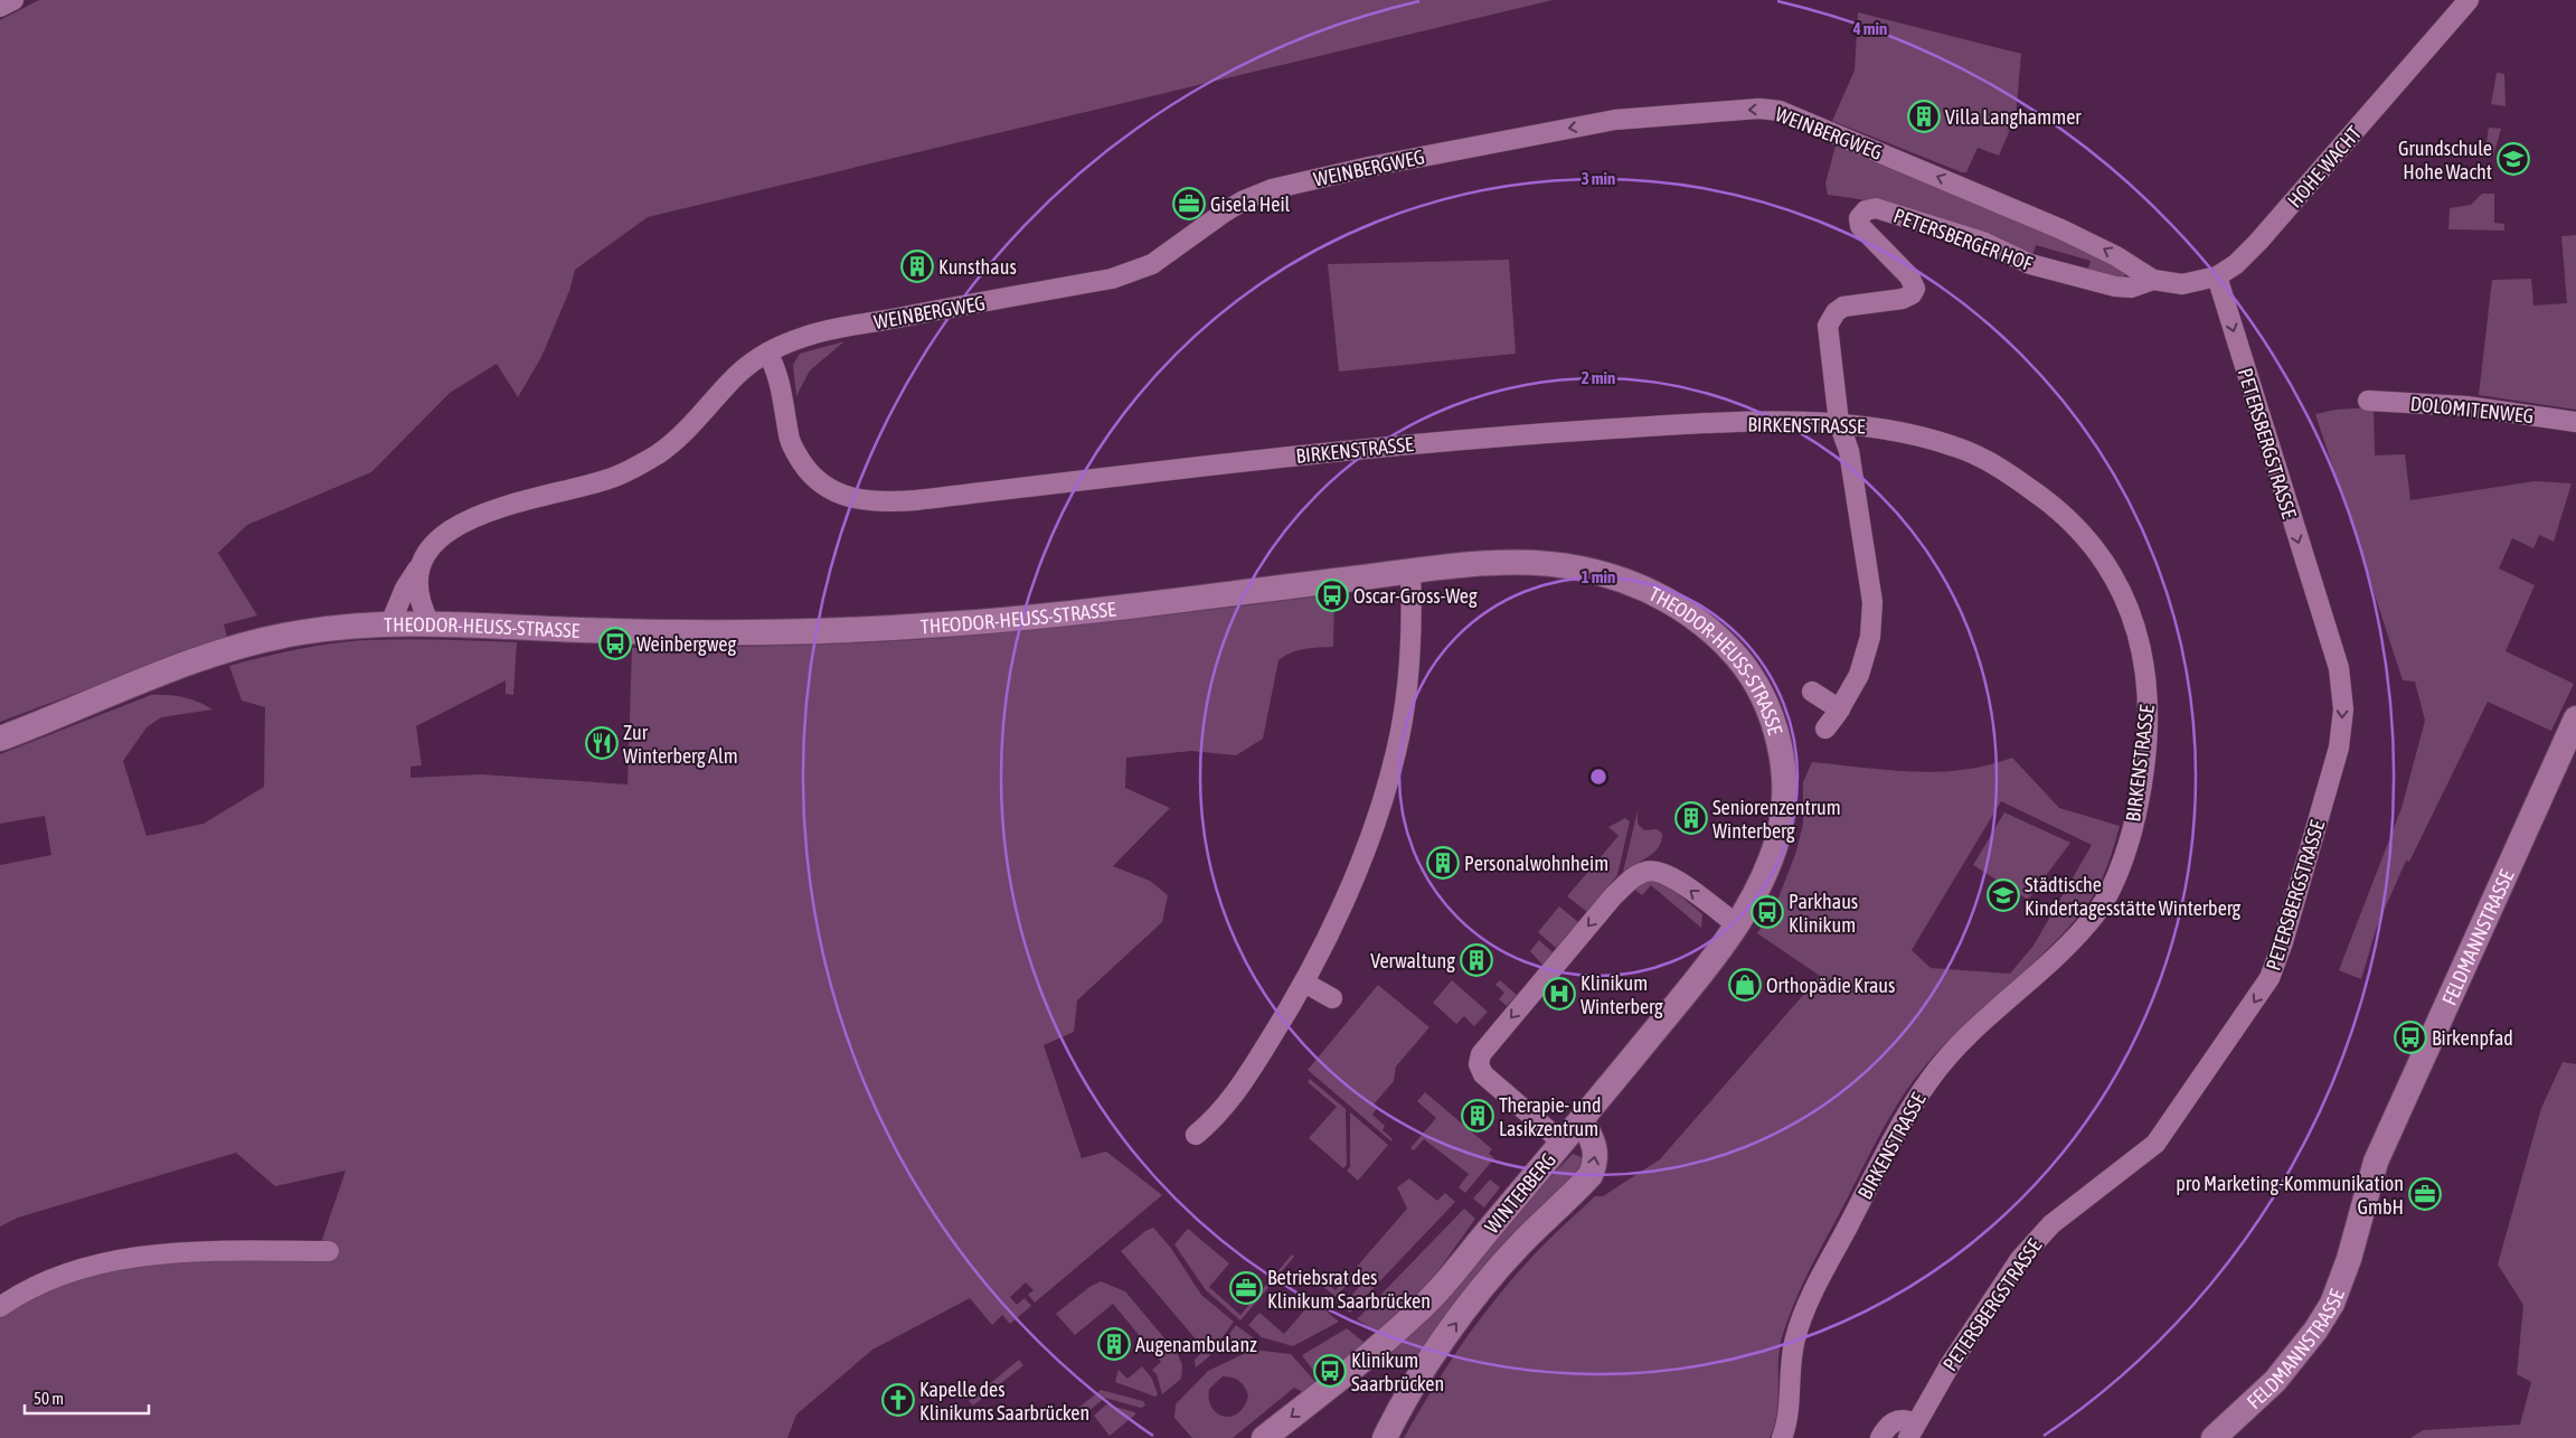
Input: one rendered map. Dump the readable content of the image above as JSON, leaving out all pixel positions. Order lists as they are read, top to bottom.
{
  "streets": {
    "street": [
      "WEINBERGWEG",
      "HOHE WACHT",
      "PETERSBERGER HOF",
      "DOLOMITENWEG",
      "BIRKENSTRASSE",
      "PETERSBERGSTRASSE",
      "THEODOR-HEUSS-STRASSE",
      "FELDMANNSTRASSE",
      "WINTERBERG"
    ]
  },
  "crossings": [
    ["WEINBERGWEG", "HOHE WACHT"],
    ["WEINBERGWEG", "PETERSBERGER HOF"],
    ["WEINBERGWEG", "BIRKENSTRASSE"],
    ["WEINBERGWEG", "THEODOR-HEUSS-STRASSE"],
    ["HOHE WACHT", "PETERSBERGER HOF"],
    ["HOHE WACHT", "PETERSBERGSTRASSE"],
    ["PETERSBERGER HOF", "BIRKENSTRASSE"],
    ["THEODOR-HEUSS-STRASSE", "WINTERBERG"]
  ],
  "one_way": ["WEINBERGWEG", "PETERSBERGSTRASSE"],
  "places": {
    "building": [
      "Villa Langhammer",
      "Kunsthaus",
      "Seniorenzentrum Winterberg",
      "Personalwohnheim",
      "Verwaltung",
      "Therapie- und Lasikzentrum",
      "Augenambulanz"
    ],
    "school or university": ["Grundschule Hohe Wacht", "Städtische Kindertagesstätte Winterberg"],
    "office": ["Gisela Heil", "pro Marketing-Kommunikation GmbH", "Betriebsrat des Klinikum Saarbrücken"],
    "bus stop": [
      "Oscar-Gross-Weg",
      "Weinbergweg",
      "Parkhaus Klinikum",
      "Birkenpfad",
      "Klinikum Saarbrücken"
    ],
    "restaurant": ["Zur Winterberg Alm"],
    "shop": ["Orthopädie Kraus"],
    "hospital": ["Klinikum Winterberg"],
    "church": ["Kapelle des Klinikums Saarbrücken"]
  },
  "scale_bar": "50 m",
  "rings": [
    "4 min",
    "3 min",
    "2 min",
    "1 min"
  ]
}
